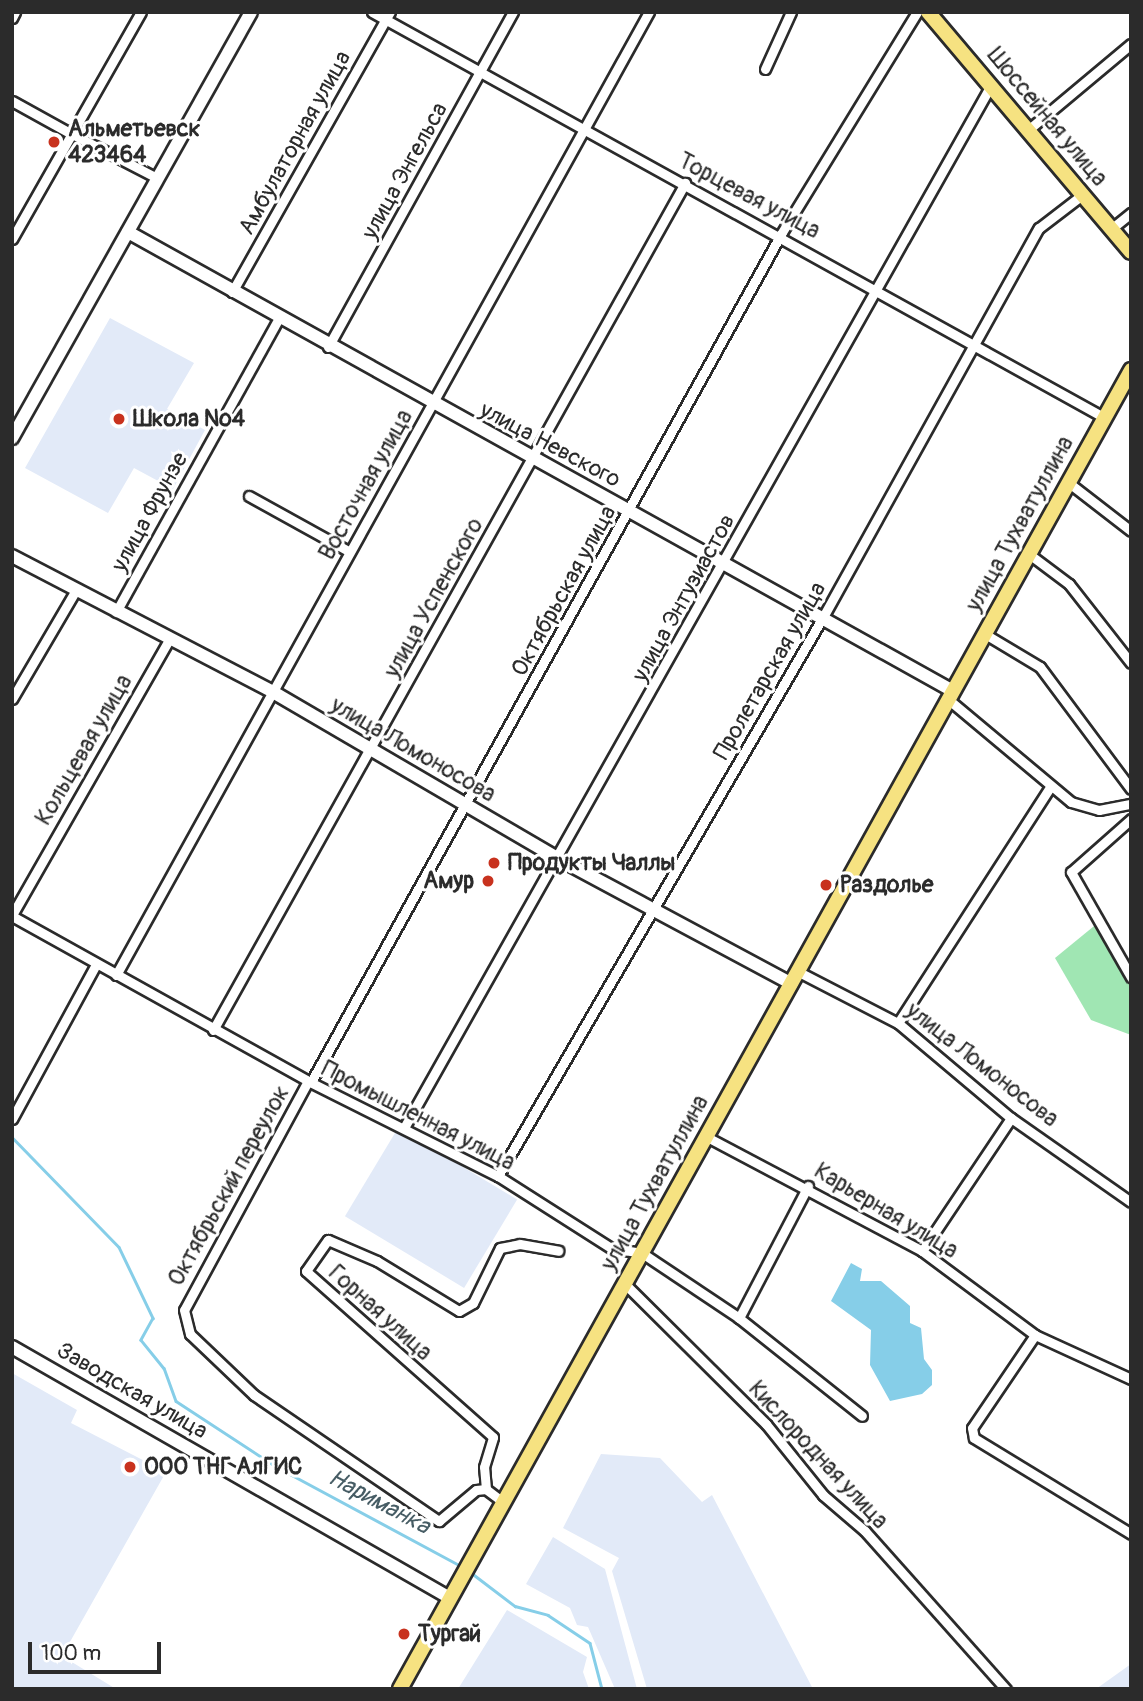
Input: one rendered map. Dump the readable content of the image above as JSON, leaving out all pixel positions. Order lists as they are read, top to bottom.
{
  "streets": {
    "main road": ["Шоссейная улица", "улица Тухватуллина"],
    "street": [
      "Амбулаторная улица",
      "улица Энгельса",
      "Торцевая улица",
      "улица Невского",
      "Восточная улица",
      "улица Фрунзе",
      "Октябрьская улица",
      "улица Успенского",
      "улица Энтузиастов",
      "Пролетарская улица",
      "Кольцевая улица",
      "улица Ломоносова",
      "Промышленная улица",
      "Октябрьский переулок",
      "Карьерная улица",
      "Горная улица",
      "Заводская улица",
      "Кислородная улица"
    ]
  },
  "crossings": [
    ["Шоссейная улица", "улица Энтузиастов"],
    ["Шоссейная улица", "Пролетарская улица"],
    ["Амбулаторная улица", "Торцевая улица"],
    ["Амбулаторная улица", "улица Невского"],
    ["улица Энгельса", "Торцевая улица"],
    ["улица Энгельса", "улица Невского"],
    ["Торцевая улица", "Восточная улица"],
    ["Торцевая улица", "улица Тухватуллина"],
    ["Торцевая улица", "Октябрьская улица"],
    ["Торцевая улица", "улица Успенского"],
    ["Торцевая улица", "улица Энтузиастов"],
    ["Торцевая улица", "Пролетарская улица"],
    ["улица Невского", "Восточная улица"],
    ["улица Невского", "улица Фрунзе"],
    ["улица Невского", "улица Тухватуллина"],
    ["улица Невского", "Октябрьская улица"],
    ["улица Невского", "улица Успенского"],
    ["улица Невского", "улица Энтузиастов"],
    ["улица Невского", "Пролетарская улица"],
    ["Восточная улица", "улица Ломоносова"],
    ["Восточная улица", "Промышленная улица"],
    ["улица Фрунзе", "улица Ломоносова"],
    ["улица Тухватуллина", "улица Ломоносова"],
    ["улица Тухватуллина", "Промышленная улица"],
    ["улица Тухватуллина", "Карьерная улица"],
    ["улица Тухватуллина", "Заводская улица"],
    ["улица Тухватуллина", "Кислородная улица"],
    ["Октябрьская улица", "улица Ломоносова"],
    ["Октябрьская улица", "Промышленная улица"],
    ["Октябрьская улица", "Октябрьский переулок"],
    ["улица Успенского", "улица Ломоносова"],
    ["улица Успенского", "Промышленная улица"],
    ["улица Энтузиастов", "улица Ломоносова"],
    ["улица Энтузиастов", "Промышленная улица"],
    ["Пролетарская улица", "улица Ломоносова"],
    ["Пролетарская улица", "Промышленная улица"],
    ["Кольцевая улица", "улица Ломоносова"],
    ["Кольцевая улица", "Промышленная улица"],
    ["Промышленная улица", "Октябрьский переулок"],
    ["Октябрьский переулок", "Горная улица"]
  ],
  "water": ["Нариманка"],
  "places": [
    "Альметьевск 423464",
    "Школа №4",
    "Продукты Чаллы",
    "Амур",
    "Раздолье",
    "ООО ТНГ АлГИС",
    "Тургай"
  ],
  "scale_bar": "100 m"
}
